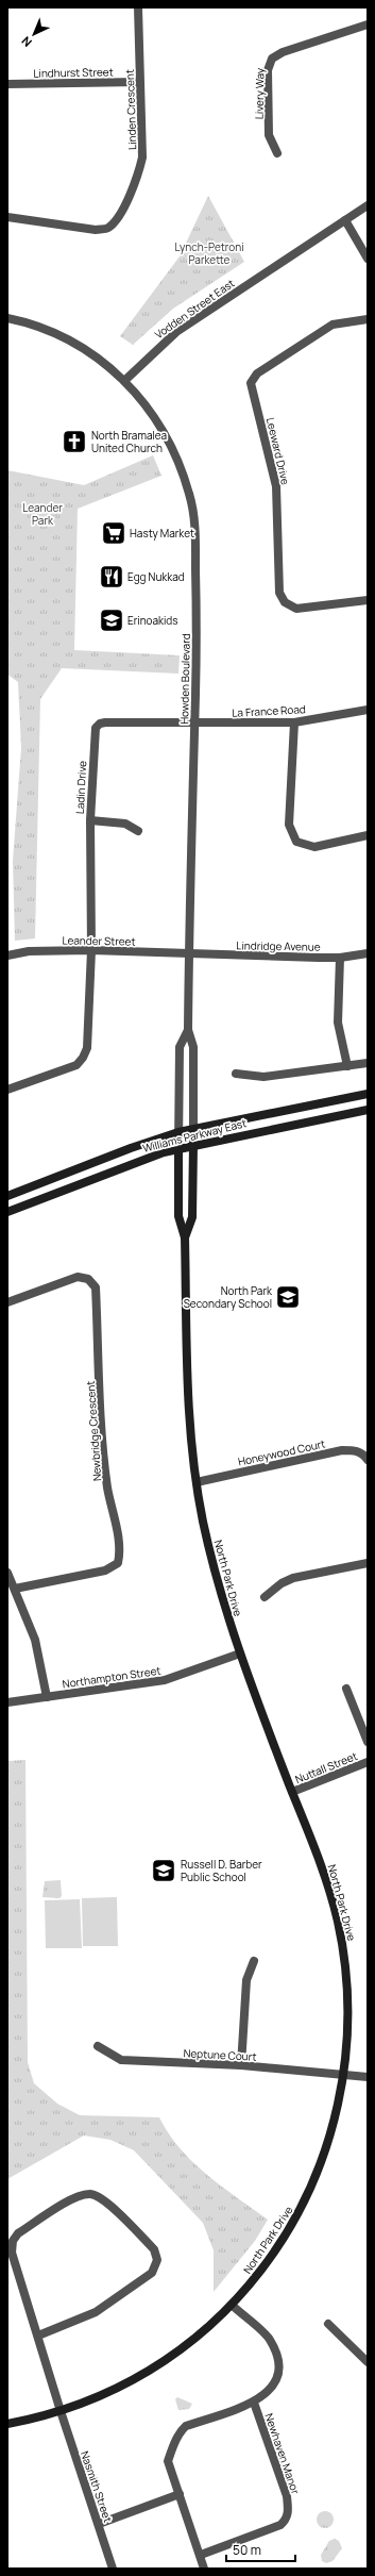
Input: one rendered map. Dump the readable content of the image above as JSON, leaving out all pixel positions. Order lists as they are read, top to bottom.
{
  "streets": {
    "main road": ["Williams Parkway East", "North Park Drive"],
    "street": [
      "Lindhurst Street",
      "Livery Way",
      "Linden Crescent",
      "Vodden Street East",
      "Leeward Drive",
      "Howden Boulevard",
      "La France Road",
      "Ladin Drive",
      "Leander Street",
      "Lindridge Avenue",
      "Newbridge Crescent",
      "Honeywood Court",
      "Northampton Street",
      "Nuttall Street",
      "Neptune Court",
      "Newhaven Manor",
      "Nasmith Street"
    ]
  },
  "crossings": [
    ["Lindhurst Street", "Linden Crescent"],
    ["Vodden Street East", "Howden Boulevard"],
    ["Howden Boulevard", "La France Road"],
    ["Howden Boulevard", "Ladin Drive"],
    ["Howden Boulevard", "Leander Street"],
    ["Howden Boulevard", "Lindridge Avenue"],
    ["Howden Boulevard", "Williams Parkway East"],
    ["Howden Boulevard", "North Park Drive"],
    ["La France Road", "Ladin Drive"],
    ["Ladin Drive", "Leander Street"],
    ["Leander Street", "Lindridge Avenue"],
    ["Williams Parkway East", "North Park Drive"],
    ["Honeywood Court", "North Park Drive"],
    ["North Park Drive", "Northampton Street"],
    ["North Park Drive", "Nuttall Street"],
    ["North Park Drive", "Neptune Court"],
    ["North Park Drive", "Newhaven Manor"],
    ["North Park Drive", "Nasmith Street"]
  ],
  "parks": ["Lynch-Petroni Parkette", "Leander Park"],
  "places": {
    "church": ["North Bramalea United Church"],
    "supermarket": ["Hasty Market"],
    "restaurant": ["Egg Nukkad"],
    "school or university": ["Erinoakids", "North Park Secondary School", "Russell D. Barber Public School"]
  },
  "scale_bar": "50 m",
  "north": "bottom left"
}
